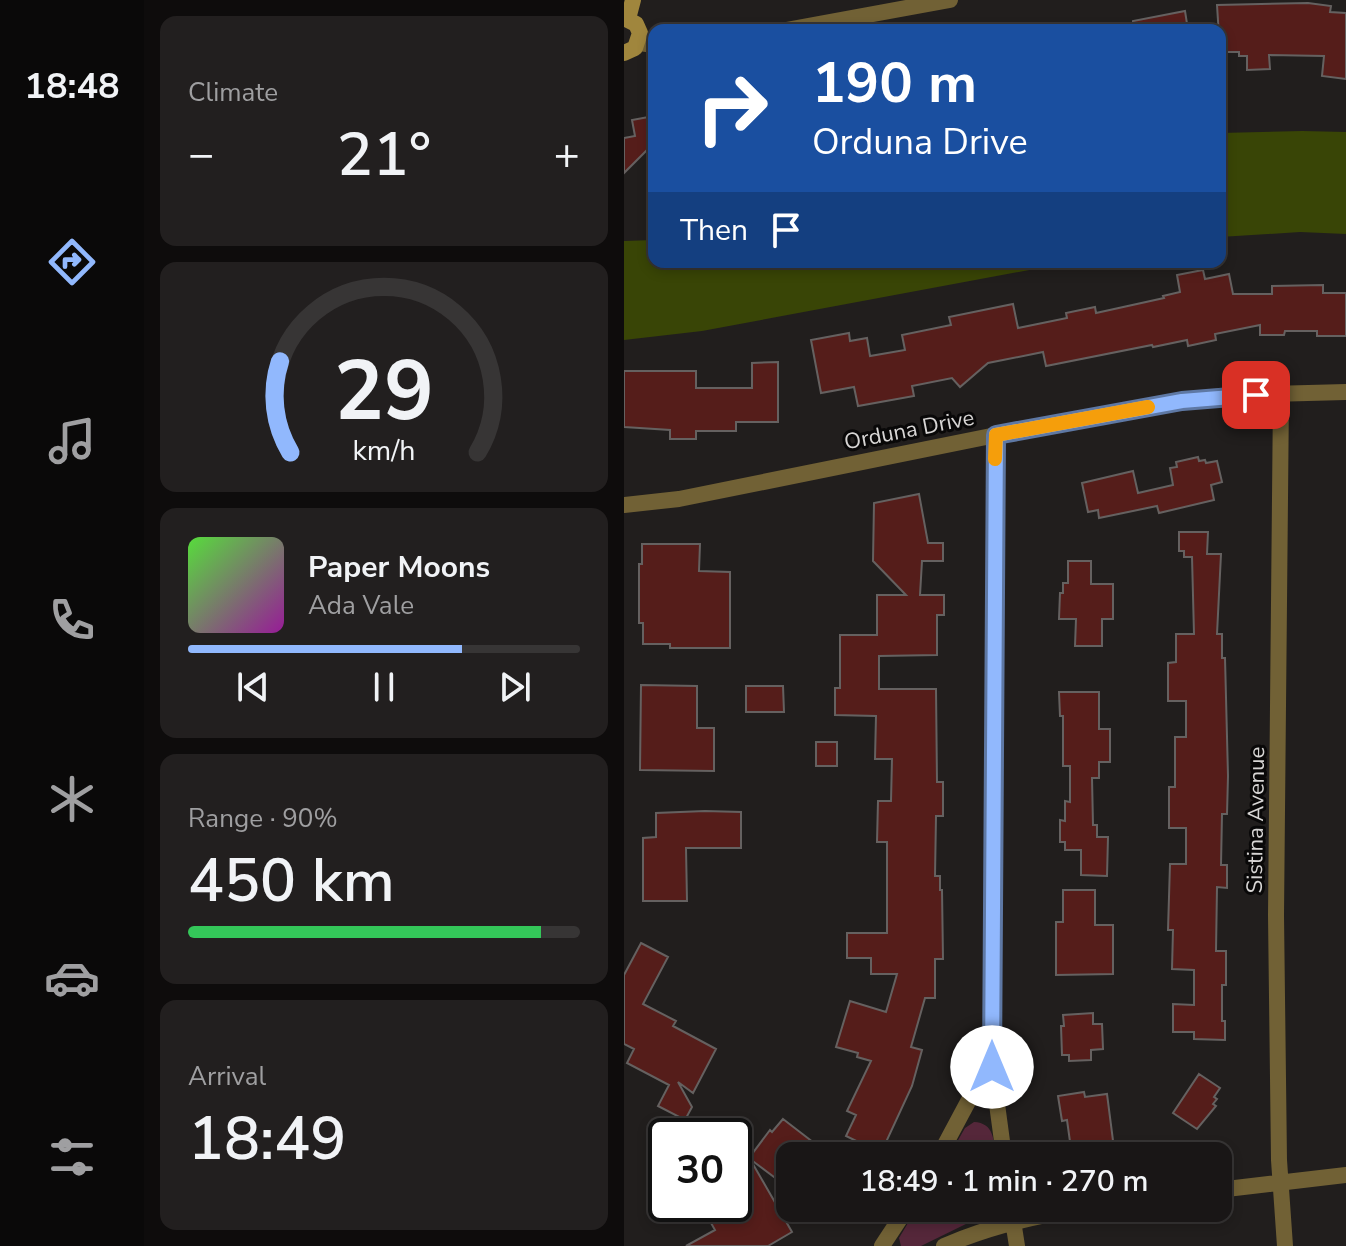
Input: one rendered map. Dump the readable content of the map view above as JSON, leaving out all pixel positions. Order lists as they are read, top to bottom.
{
  "streets": {
    "street": ["Orduna Drive", "Sistina Avenue"]
  },
  "crossings": [
    ["Orduna Drive", "Sistina Avenue"]
  ],
  "page": {
    "tabs": "18:48",
    "tile": [
      "Climate",
      ["Range · 90%", "450 km"],
      ["Arrival", "18:49"]
    ],
    "turn": ["190 m", "Orduna Drive"],
    "heat": ["−", "21°", "+"],
    "then": "Then",
    "song": ["Paper Moons", "Ada Vale"],
    "limit": "30",
    "trip": "18:49 · 1 min · 270 m",
    "gauge": ["29", "km/h"]
  }
}
